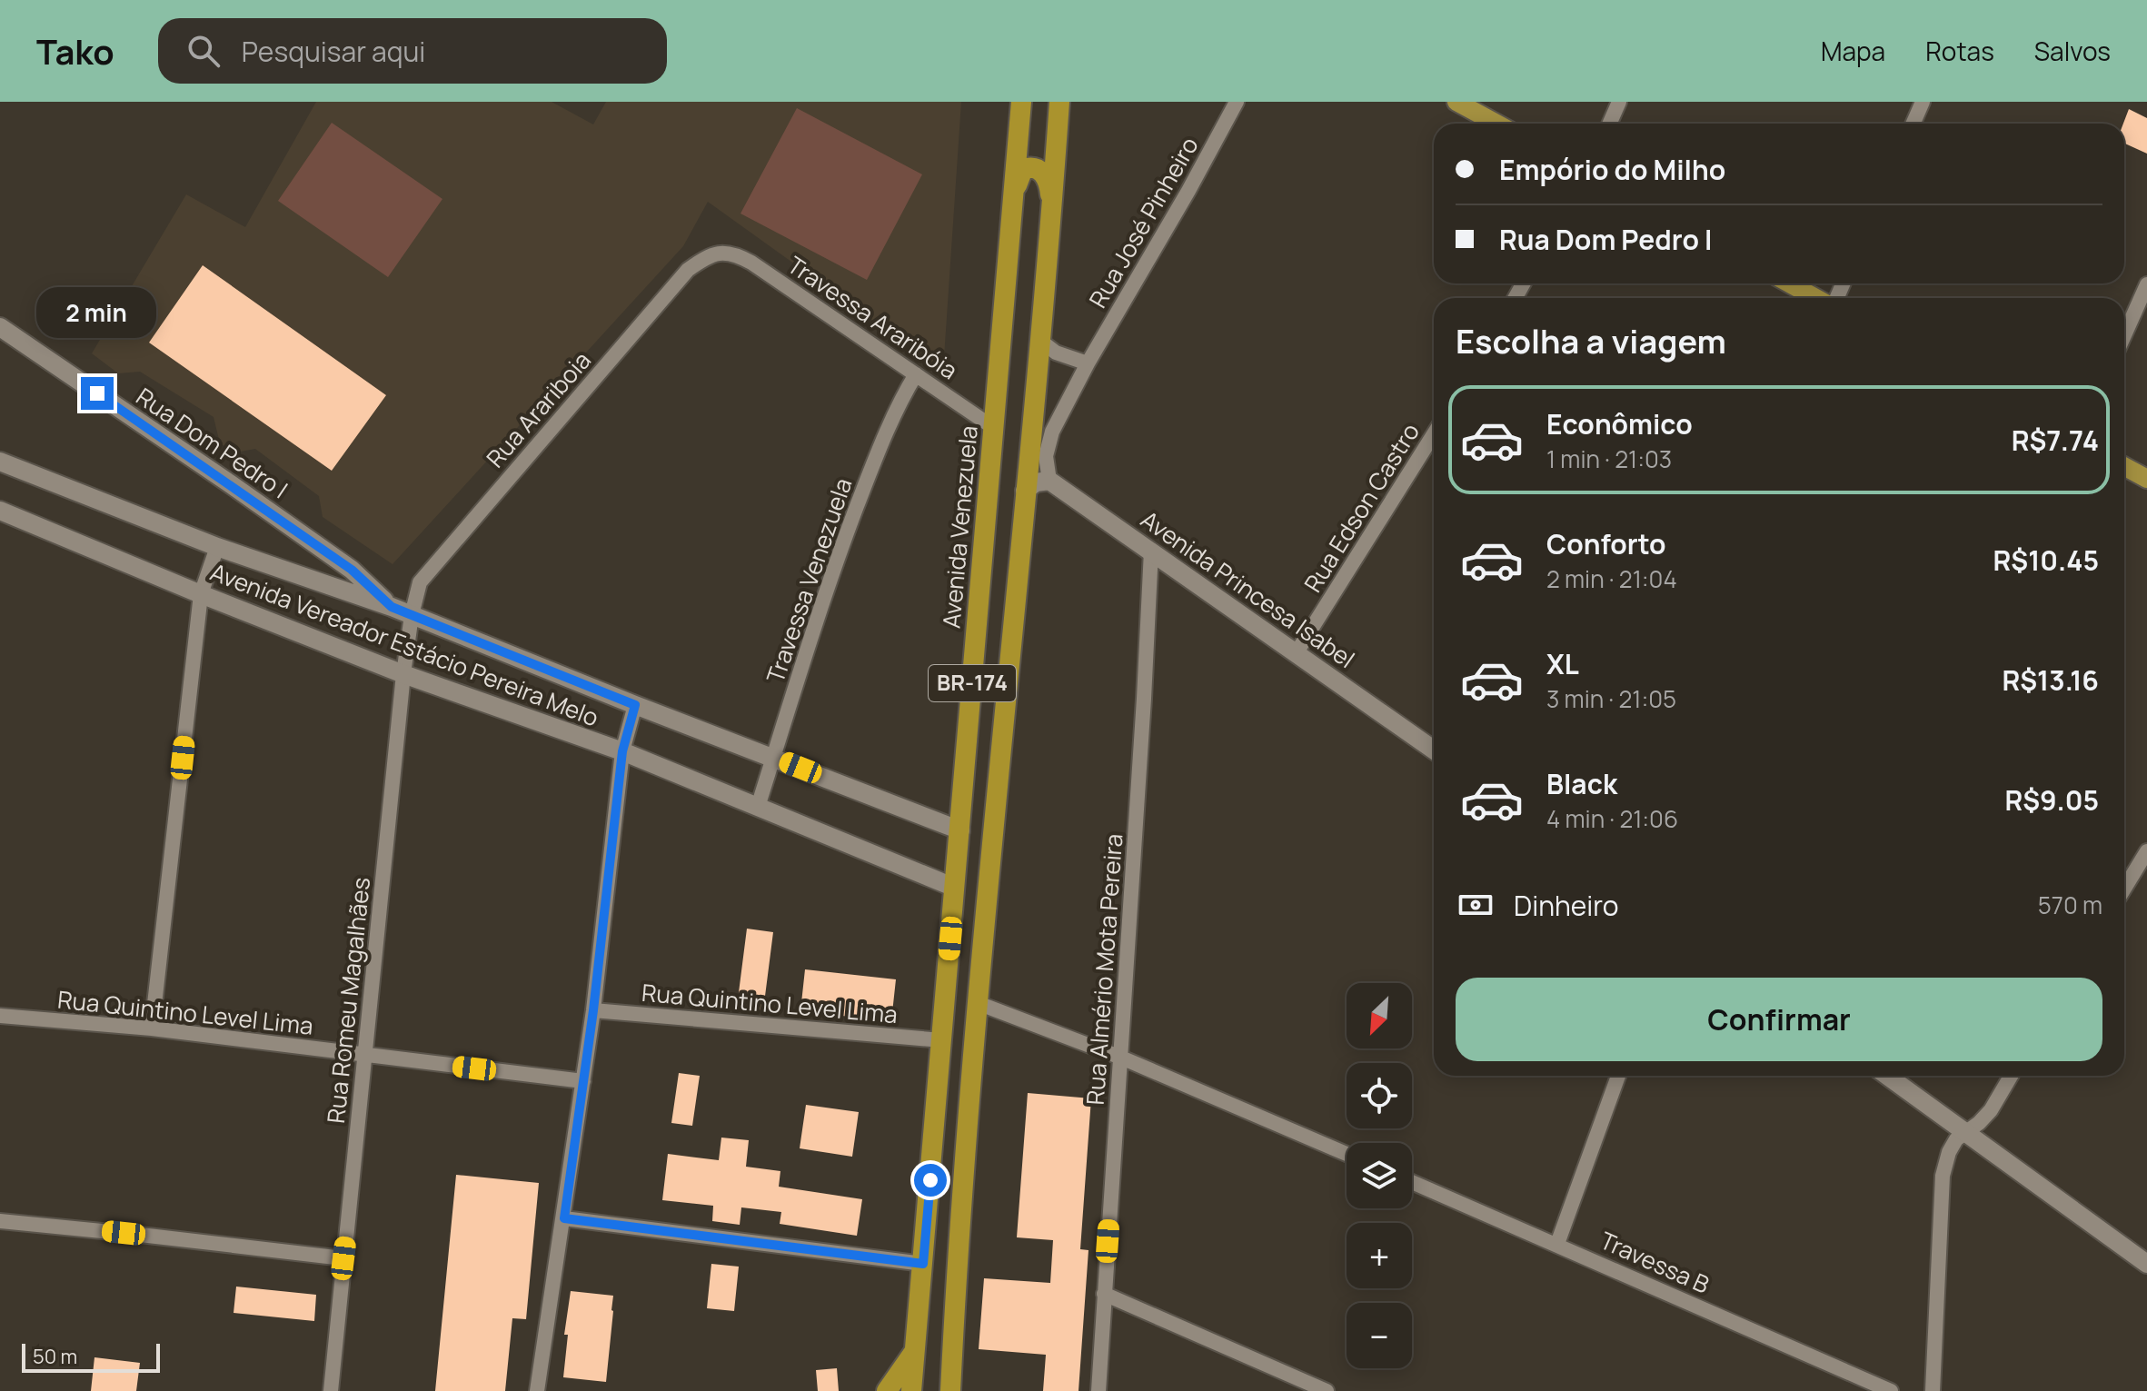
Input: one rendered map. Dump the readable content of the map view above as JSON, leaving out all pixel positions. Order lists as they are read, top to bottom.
{
  "streets": {
    "highway": ["Avenida Venezuela", "BR-174"],
    "street": [
      "Rua José Pinheiro",
      "Travessa Araribóia",
      "Rua Arariboia",
      "Rua Dom Pedro I",
      "Rua Edson Castro",
      "Travessa Venezuela",
      "Avenida Princesa Isabel",
      "Avenida Vereador Estácio Pereira Melo",
      "Rua Almério Mota Pereira",
      "Rua Romeu Magalhães",
      "Rua Quintino Level Lima",
      "Travessa B"
    ]
  },
  "crossings": [
    ["Rua José Pinheiro", "Avenida Princesa Isabel"],
    ["Travessa Araribóia", "Rua Arariboia"],
    ["Travessa Araribóia", "Avenida Venezuela"],
    ["Travessa Araribóia", "Travessa Venezuela"],
    ["Rua Arariboia", "Avenida Vereador Estácio Pereira Melo"],
    ["Rua Arariboia", "Rua Romeu Magalhães"],
    ["Rua Dom Pedro I", "Avenida Vereador Estácio Pereira Melo"],
    ["Rua Edson Castro", "Avenida Princesa Isabel"],
    ["Avenida Venezuela", "Avenida Vereador Estácio Pereira Melo"],
    ["Avenida Venezuela", "Rua Quintino Level Lima"],
    ["Travessa Venezuela", "Avenida Vereador Estácio Pereira Melo"],
    ["Avenida Princesa Isabel", "Rua Almério Mota Pereira"],
    ["Avenida Vereador Estácio Pereira Melo", "Rua Romeu Magalhães"],
    ["Rua Romeu Magalhães", "Rua Quintino Level Lima"]
  ],
  "scale_bar": "50 m",
  "north": "bottom left",
  "page": {
    "header": "Tako",
    "search": "Pesquisar aqui",
    "nav": ["Mapa", "Rotas", "Salvos"],
    "banner": ["Empório do Milho", "Rua Dom Pedro I"],
    "bubble": "2 min",
    "heading": "Escolha a viagem",
    "list": [
      {
        "name": "Econômico",
        "note": "1 min · 21:03",
        "value": "R$7.74"
      },
      {
        "name": "Conforto",
        "note": "2 min · 21:04",
        "value": "R$10.45"
      },
      {
        "name": "XL",
        "note": "3 min · 21:05",
        "value": "R$13.16"
      },
      {
        "name": "Black",
        "note": "4 min · 21:06",
        "value": "R$9.05"
      }
    ],
    "pay": ["Dinheiro", "570 m"],
    "buttons": "Confirmar",
    "map_buttons": ["+", "−"],
    "scale": "50 m"
  }
}
